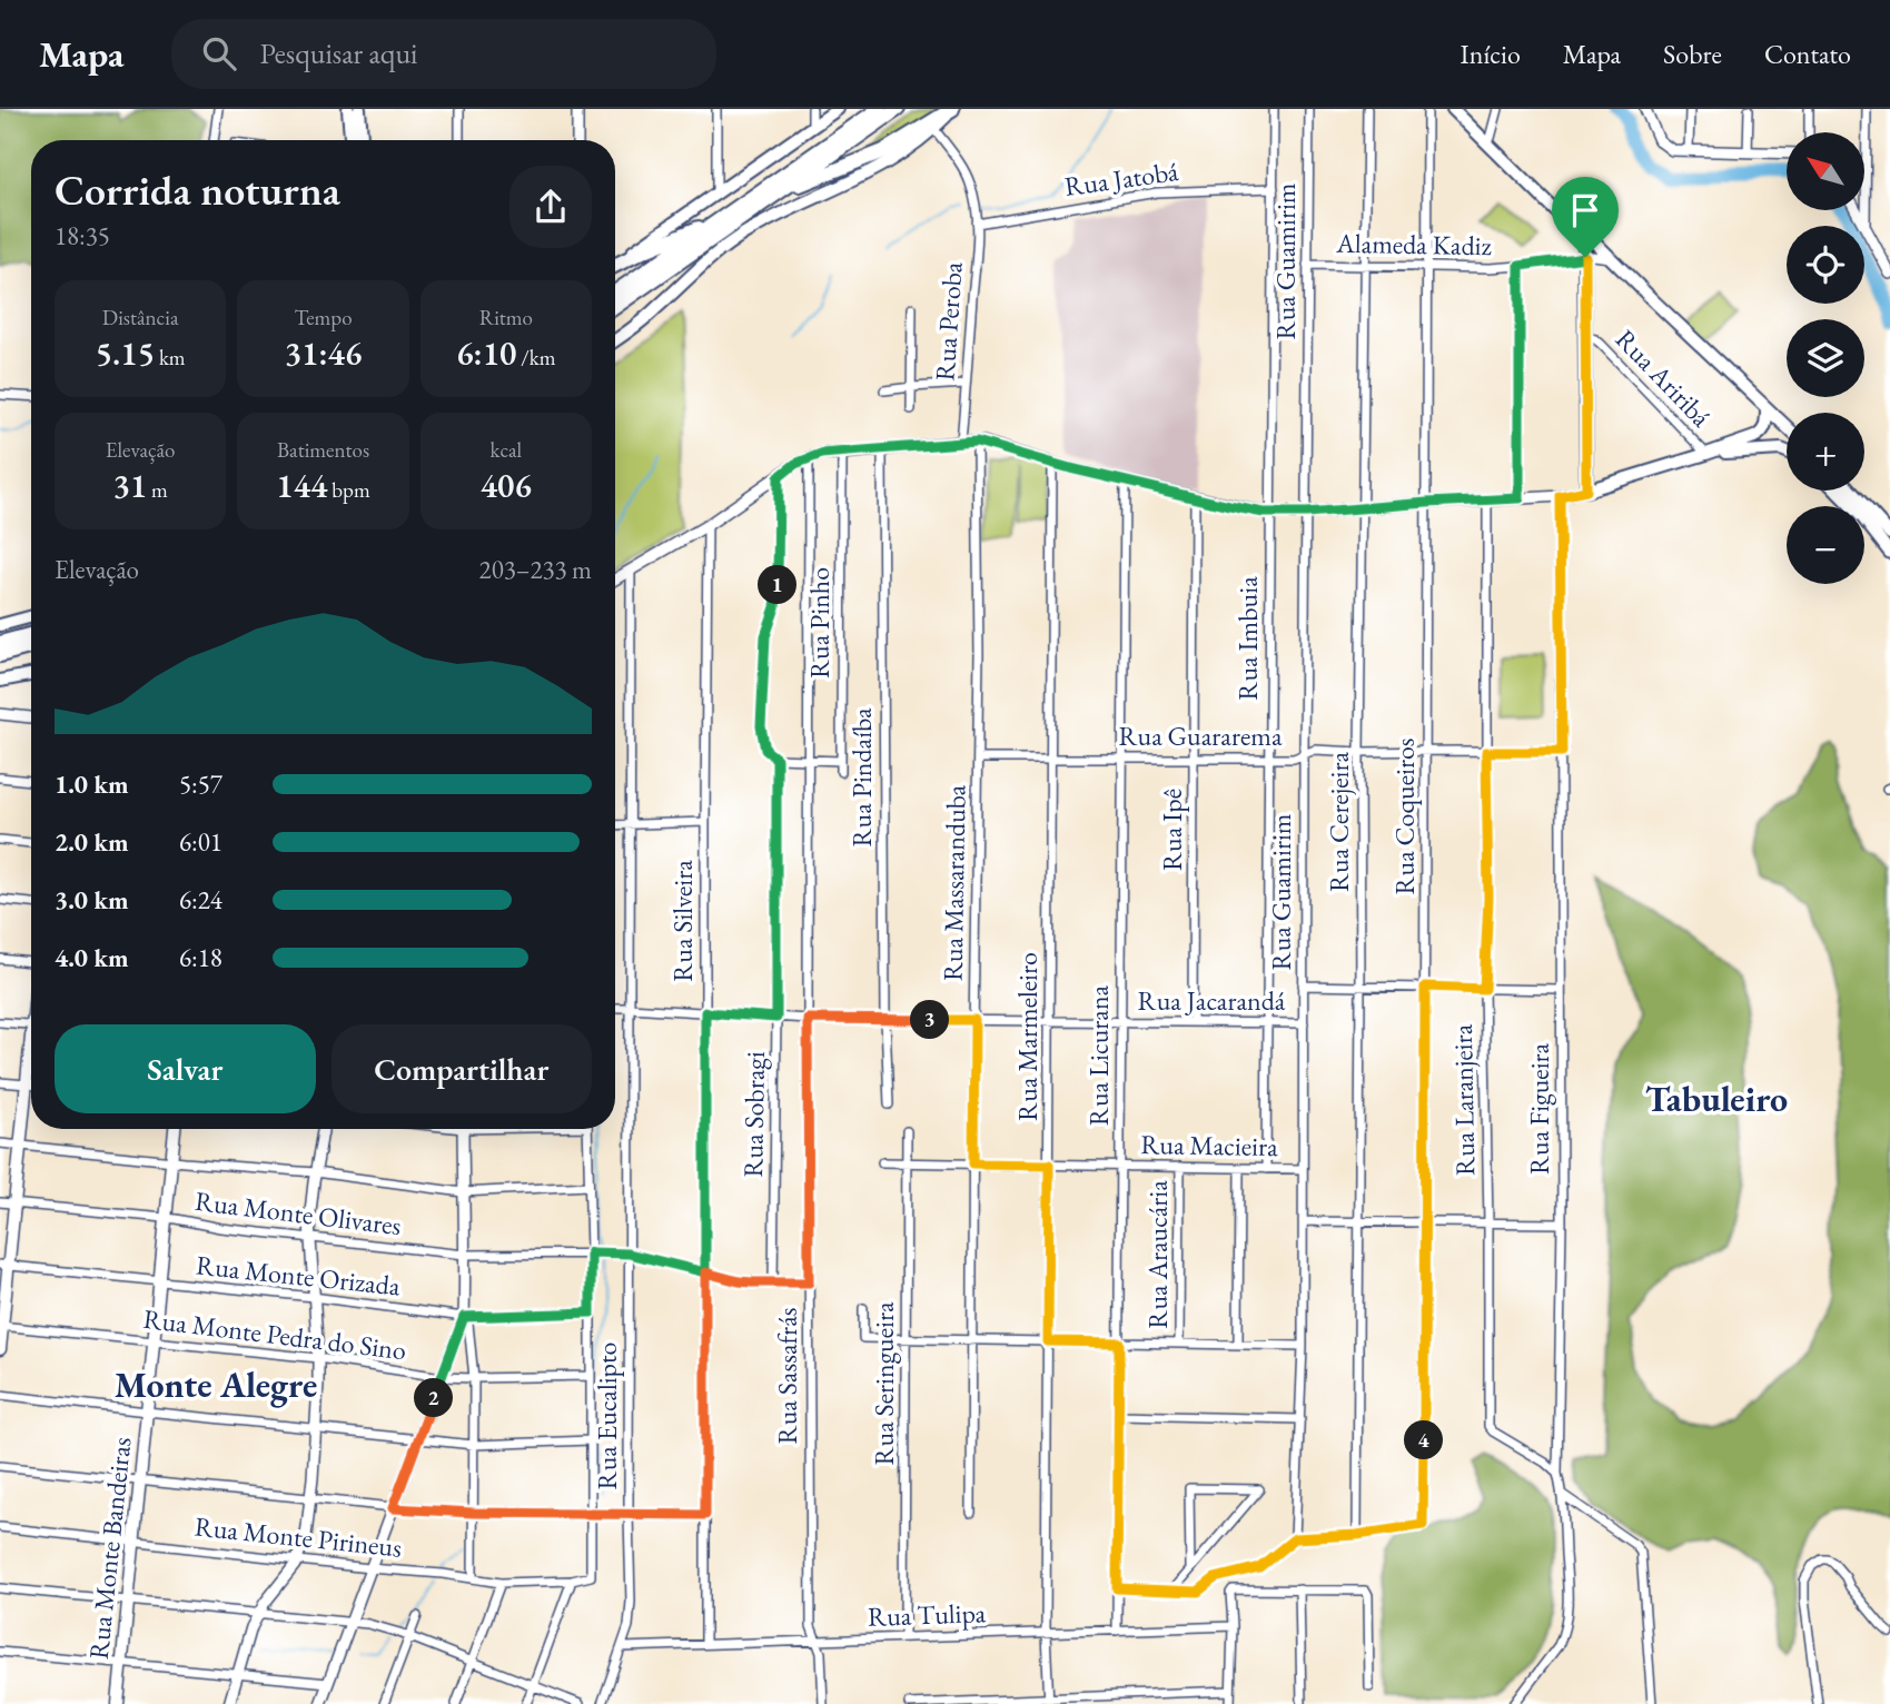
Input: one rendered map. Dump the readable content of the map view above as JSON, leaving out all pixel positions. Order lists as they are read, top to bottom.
{
  "streets": {
    "main road": ["Rua Monte Bandeiras"],
    "street": [
      "Rua Jatobá",
      "Alameda Kadiz",
      "Rua Guamirim",
      "Rua Peroba",
      "Rua Ariribá",
      "Rua Pinho",
      "Rua Imbuia",
      "Rua Guararema",
      "Rua Pindaíba",
      "Rua Coqueiros",
      "Rua Cerejeira",
      "Rua Ipê",
      "Rua Massaranduba",
      "Rua Silveira",
      "Rua Jacarandá",
      "Rua Marmeleiro",
      "Rua Licurana",
      "Rua Laranjeira",
      "Rua Figueira",
      "Rua Sobragi",
      "Rua Macieira",
      "Rua Monte Olivares",
      "Rua Araucária",
      "Rua Monte Orizada",
      "Rua Monte Pedra do Sino",
      "Rua Sassafrás",
      "Rua Seringueira",
      "Rua Eucalipto",
      "Rua Monte Pirineus",
      "Rua Tulipa"
    ]
  },
  "crossings": [
    ["Rua Jatobá", "Rua Peroba"],
    ["Rua Jatobá", "Rua Imbuia"],
    ["Alameda Kadiz", "Rua Guamirim"],
    ["Alameda Kadiz", "Rua Coqueiros"],
    ["Alameda Kadiz", "Rua Cerejeira"],
    ["Rua Guamirim", "Rua Guararema"],
    ["Rua Guamirim", "Rua Jacarandá"],
    ["Rua Guamirim", "Rua Macieira"],
    ["Rua Imbuia", "Rua Guararema"],
    ["Rua Imbuia", "Rua Jacarandá"],
    ["Rua Imbuia", "Rua Macieira"],
    ["Rua Guararema", "Rua Coqueiros"],
    ["Rua Guararema", "Rua Cerejeira"],
    ["Rua Guararema", "Rua Ipê"],
    ["Rua Guararema", "Rua Massaranduba"],
    ["Rua Guararema", "Rua Marmeleiro"],
    ["Rua Guararema", "Rua Licurana"],
    ["Rua Guararema", "Rua Laranjeira"],
    ["Rua Guararema", "Rua Figueira"],
    ["Rua Pindaíba", "Rua Jacarandá"],
    ["Rua Coqueiros", "Rua Cerejeira"],
    ["Rua Ipê", "Rua Jacarandá"],
    ["Rua Massaranduba", "Rua Jacarandá"],
    ["Rua Massaranduba", "Rua Macieira"],
    ["Rua Silveira", "Rua Jacarandá"],
    ["Rua Silveira", "Rua Monte Olivares"],
    ["Rua Silveira", "Rua Tulipa"],
    ["Rua Jacarandá", "Rua Marmeleiro"],
    ["Rua Jacarandá", "Rua Licurana"],
    ["Rua Jacarandá", "Rua Sobragi"],
    ["Rua Jacarandá", "Rua Sassafrás"],
    ["Rua Jacarandá", "Rua Eucalipto"],
    ["Rua Marmeleiro", "Rua Macieira"],
    ["Rua Marmeleiro", "Rua Tulipa"],
    ["Rua Licurana", "Rua Macieira"],
    ["Rua Licurana", "Rua Tulipa"],
    ["Rua Laranjeira", "Rua Figueira"],
    ["Rua Sobragi", "Rua Monte Olivares"],
    ["Rua Macieira", "Rua Araucária"],
    ["Rua Macieira", "Rua Seringueira"],
    ["Rua Monte Olivares", "Rua Sassafrás"],
    ["Rua Monte Olivares", "Rua Eucalipto"],
    ["Rua Monte Olivares", "Rua Monte Bandeiras"],
    ["Rua Monte Orizada", "Rua Monte Bandeiras"],
    ["Rua Monte Pedra do Sino", "Rua Monte Bandeiras"],
    ["Rua Sassafrás", "Rua Tulipa"],
    ["Rua Seringueira", "Rua Tulipa"],
    ["Rua Eucalipto", "Rua Tulipa"],
    ["Rua Monte Pirineus", "Rua Monte Bandeiras"]
  ],
  "districts": ["Tabuleiro", "Monte Alegre"],
  "north": "top left",
  "page": {
    "header": "Mapa",
    "search": "Pesquisar aqui",
    "nav": [
      "Início",
      "Mapa",
      "Sobre",
      "Contato"
    ],
    "map_buttons": ["+", "−"],
    "heading": ["Corrida noturna", "18:35"],
    "stats": [
      ["Distância", "5.15 km"],
      ["Tempo", "31:46"],
      ["Ritmo", "6:10 /km"],
      ["Elevação", "31 m"],
      ["Batimentos", "144 bpm"],
      ["kcal", "406"]
    ],
    "chart": ["Elevação", "203–233 m"],
    "pins": [
      "1",
      "3",
      "2",
      "4"
    ],
    "list": [
      {
        "name": "1.0 km",
        "note": "5:57"
      },
      {
        "name": "2.0 km",
        "note": "6:01"
      },
      {
        "name": "3.0 km",
        "note": "6:24"
      },
      {
        "name": "4.0 km",
        "note": "6:18"
      }
    ],
    "buttons": ["Salvar", "Compartilhar"]
  }
}
